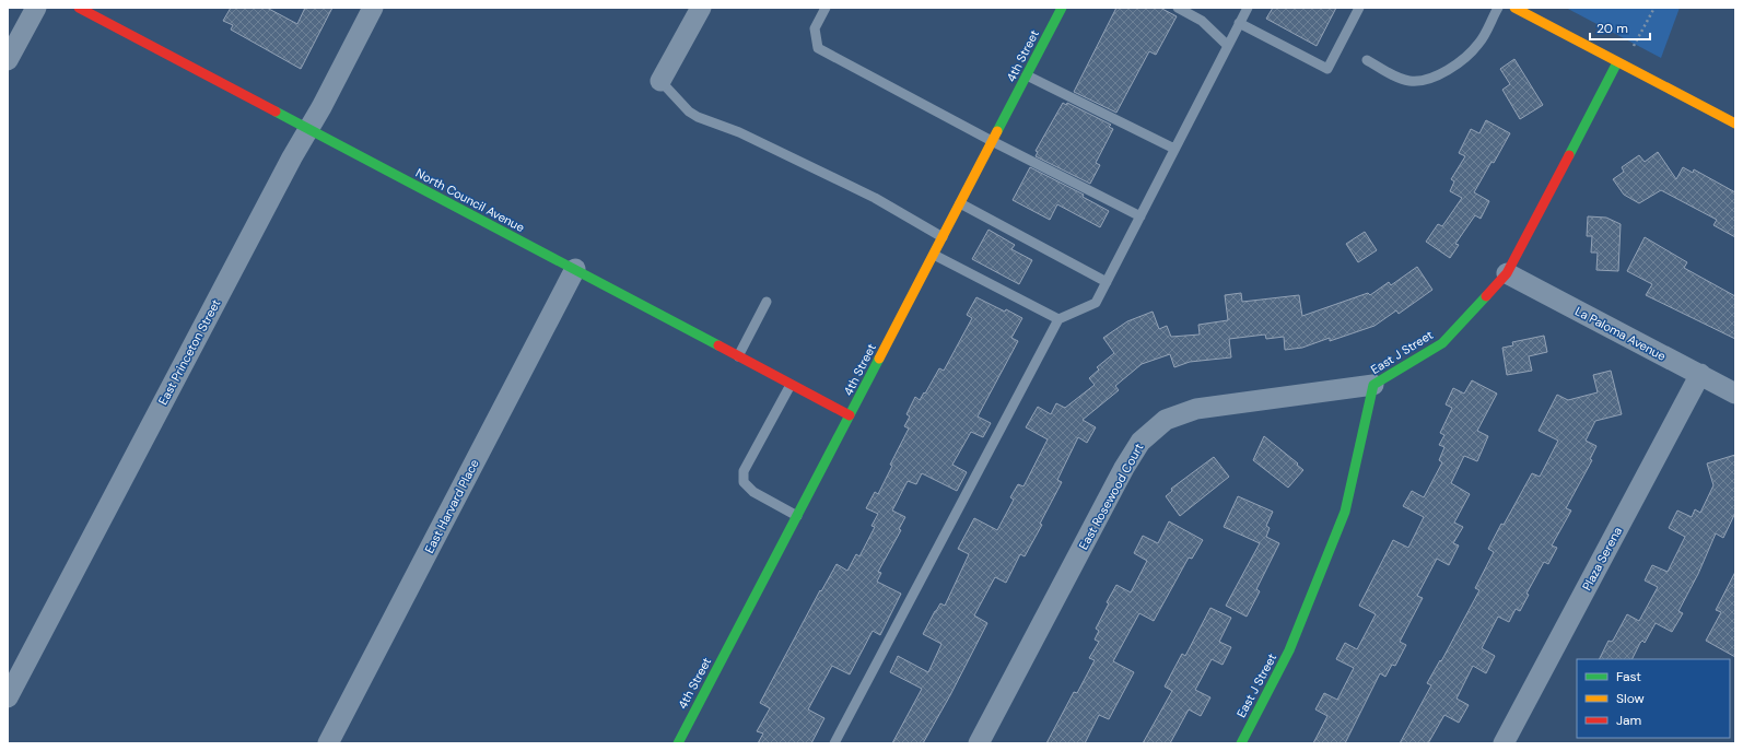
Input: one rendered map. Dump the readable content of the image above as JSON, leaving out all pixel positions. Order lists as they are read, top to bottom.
{
  "streets": {
    "street": [
      "4th Street",
      "North Council Avenue",
      "La Paloma Avenue",
      "East Princeton Street",
      "East J Street",
      "East Rosewood Court",
      "East Harvard Place",
      "Plaza Serena"
    ]
  },
  "crossings": [
    ["4th Street", "North Council Avenue"],
    ["North Council Avenue", "East Princeton Street"],
    ["North Council Avenue", "East Harvard Place"],
    ["La Paloma Avenue", "East J Street"],
    ["La Paloma Avenue", "Plaza Serena"],
    ["East J Street", "East Rosewood Court"]
  ],
  "legend": ["Fast", "Slow", "Jam"],
  "scale_bar": "20 m"
}
